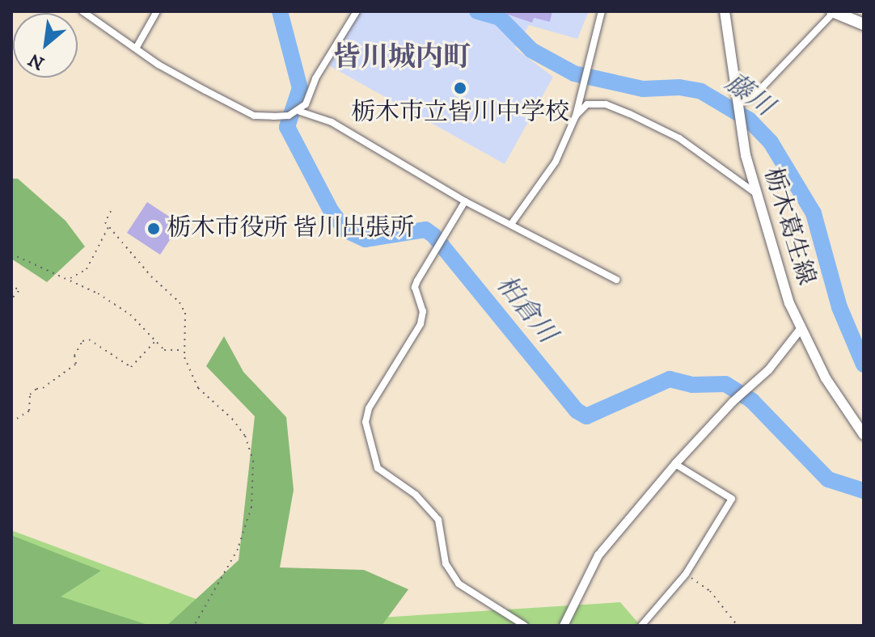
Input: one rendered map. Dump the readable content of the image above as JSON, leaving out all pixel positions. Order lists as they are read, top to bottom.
{
  "streets": {
    "main road": ["栃木葛生線"]
  },
  "districts": ["皆川城内町"],
  "water": ["藤川", "柏倉川"],
  "places": ["栃木市立皆川中学校", "栃木市役所 皆川出張所"],
  "north": "bottom left"
}
